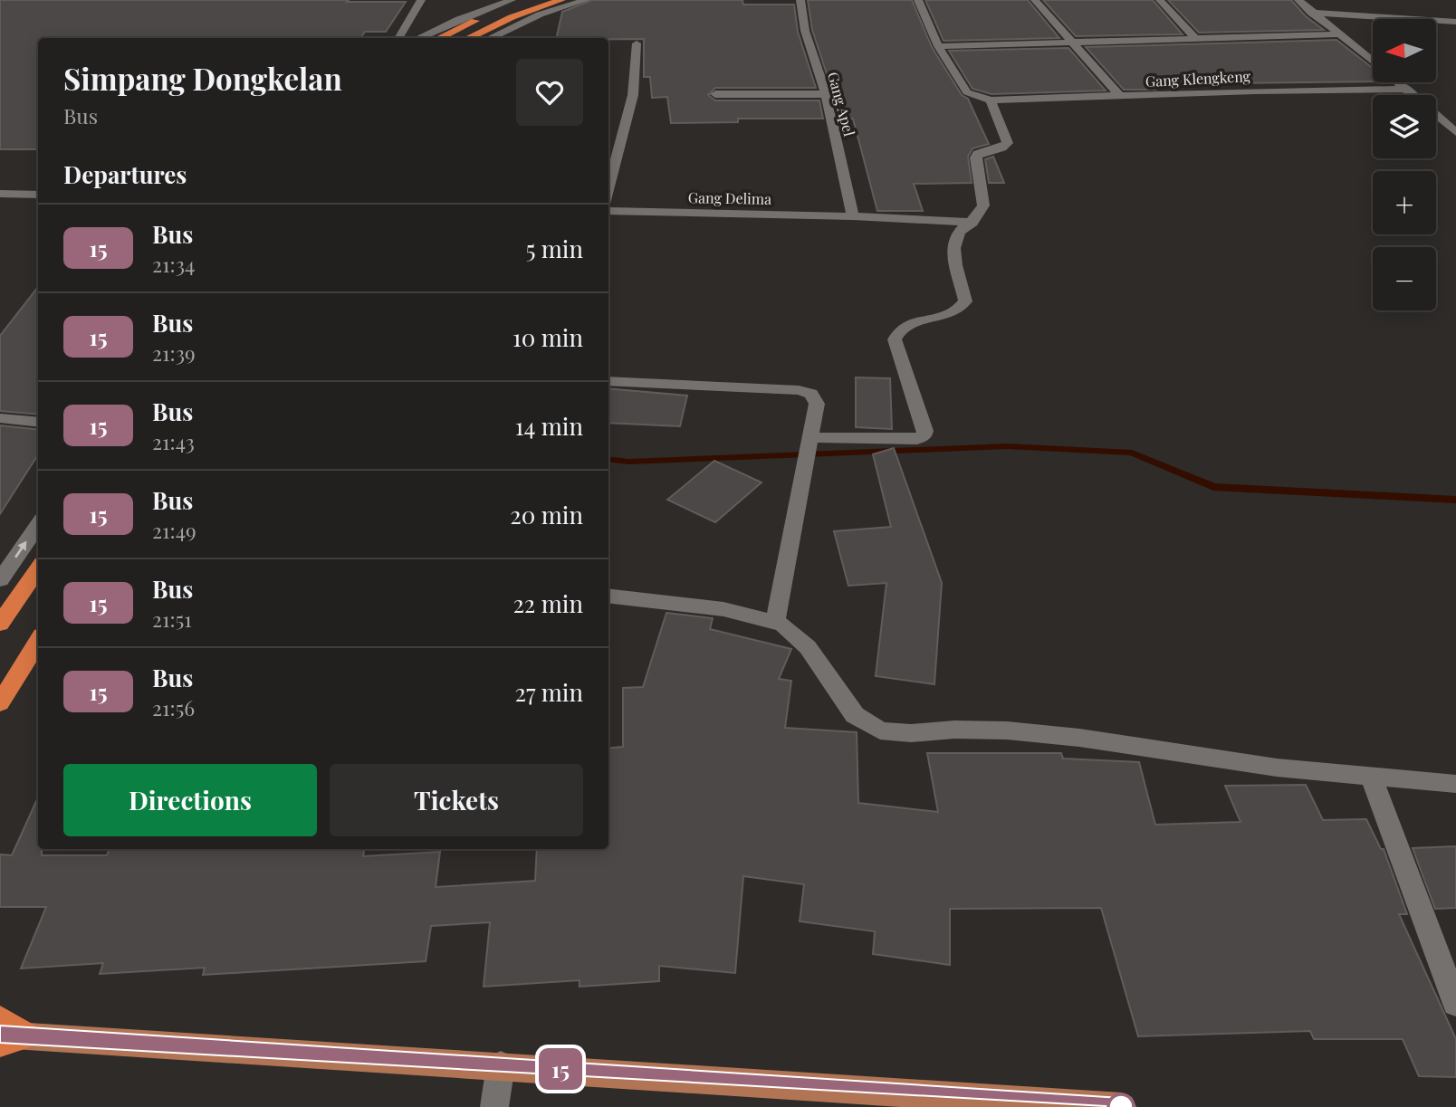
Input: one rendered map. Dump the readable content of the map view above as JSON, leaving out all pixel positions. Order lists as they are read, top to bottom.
{
  "streets": {
    "street": ["Gang Klengkeng", "Gang Apel", "Gang Delima"]
  },
  "crossings": [
    ["Gang Apel", "Gang Delima"]
  ],
  "lines": ["bus line 15"],
  "north": "left",
  "page": {
    "on_map": "15",
    "map_buttons": ["+", "−"],
    "heading": [
      ["Simpang Dongkelan", "Bus"],
      "Departures"
    ],
    "list": [
      {
        "mark": "15",
        "name": "Bus",
        "note": "21:34",
        "value": "5 min"
      },
      {
        "mark": "15",
        "name": "Bus",
        "note": "21:39",
        "value": "10 min"
      },
      {
        "mark": "15",
        "name": "Bus",
        "note": "21:43",
        "value": "14 min"
      },
      {
        "mark": "15",
        "name": "Bus",
        "note": "21:49",
        "value": "20 min"
      },
      {
        "mark": "15",
        "name": "Bus",
        "note": "21:51",
        "value": "22 min"
      },
      {
        "mark": "15",
        "name": "Bus",
        "note": "21:56",
        "value": "27 min"
      }
    ],
    "buttons": ["Directions", "Tickets"]
  }
}
